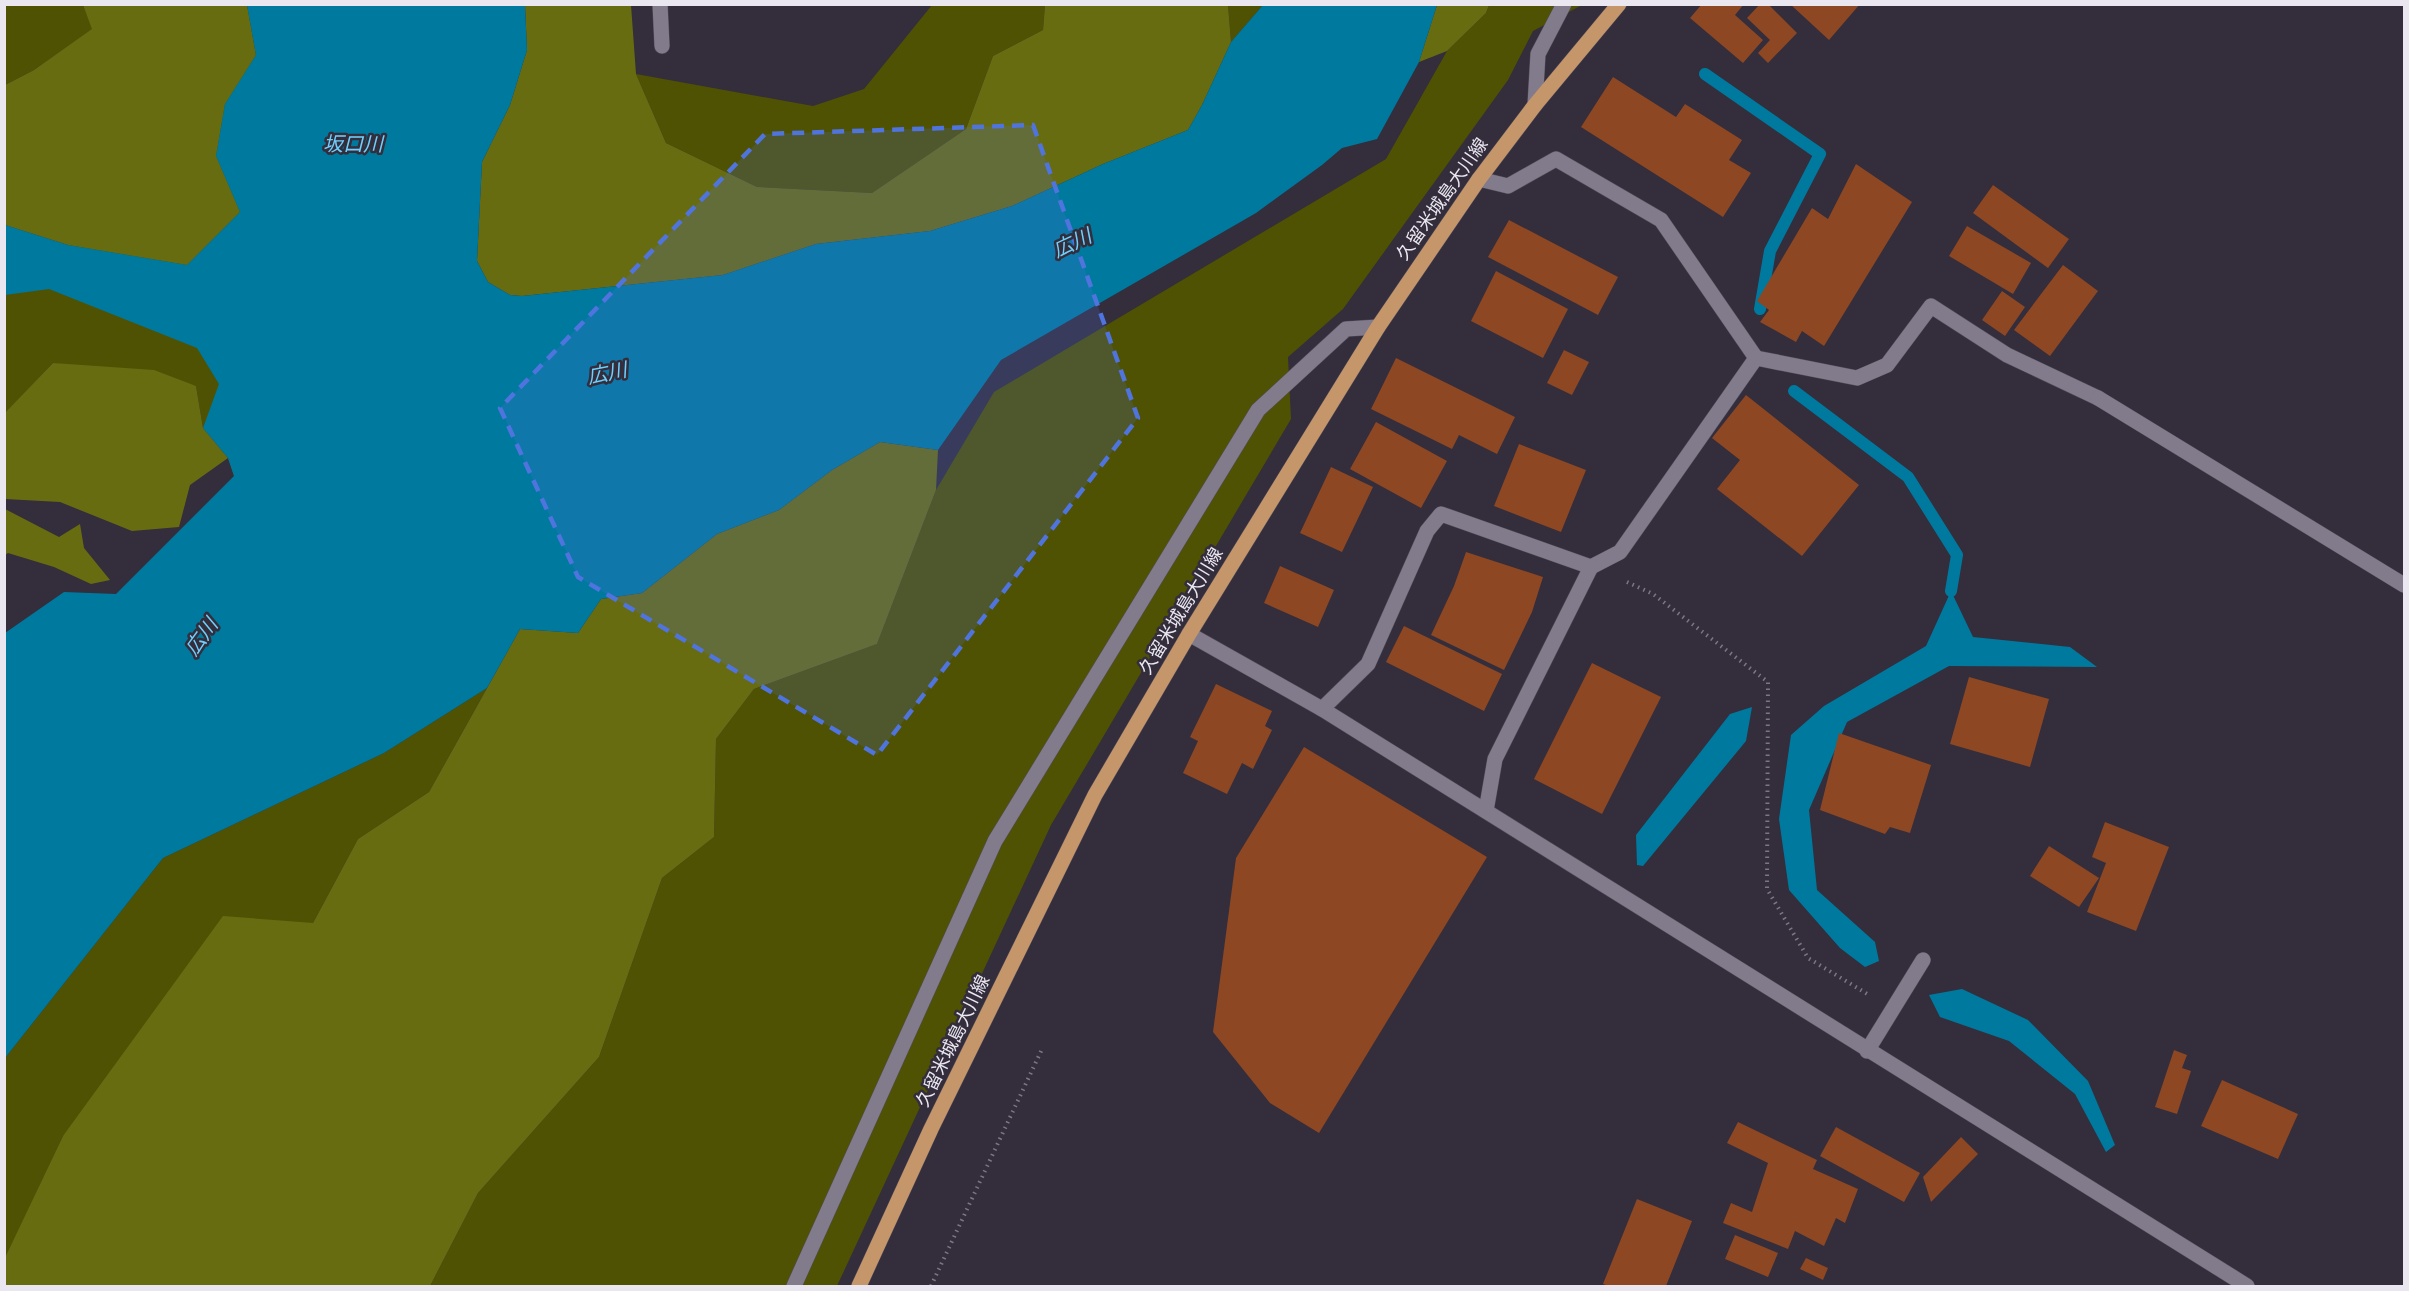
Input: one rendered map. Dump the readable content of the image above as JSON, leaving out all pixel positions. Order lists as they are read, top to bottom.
{
  "streets": {
    "main road": ["久留米城島大川線"]
  },
  "water": ["坂口川", "広川"]
}
